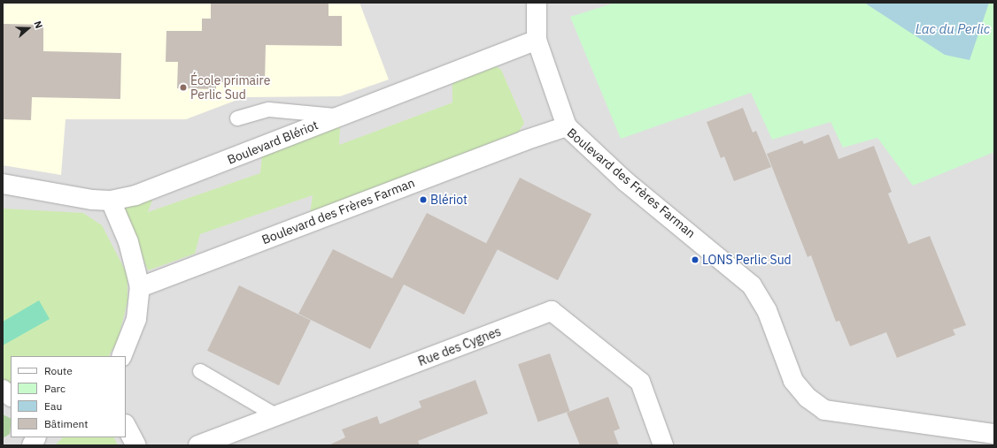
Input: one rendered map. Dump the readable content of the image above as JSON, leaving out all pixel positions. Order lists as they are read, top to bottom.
{
  "streets": {
    "street": ["Boulevard Blériot", "Boulevard des Frères Farman", "Rue des Cygnes"]
  },
  "water": ["Lac du Perlic"],
  "places": ["École primaire Perlic Sud", "Blériot", "LONS Perlic Sud"],
  "legend": [
    "Route",
    "Parc",
    "Eau",
    "Bâtiment"
  ],
  "north": "right"
}
